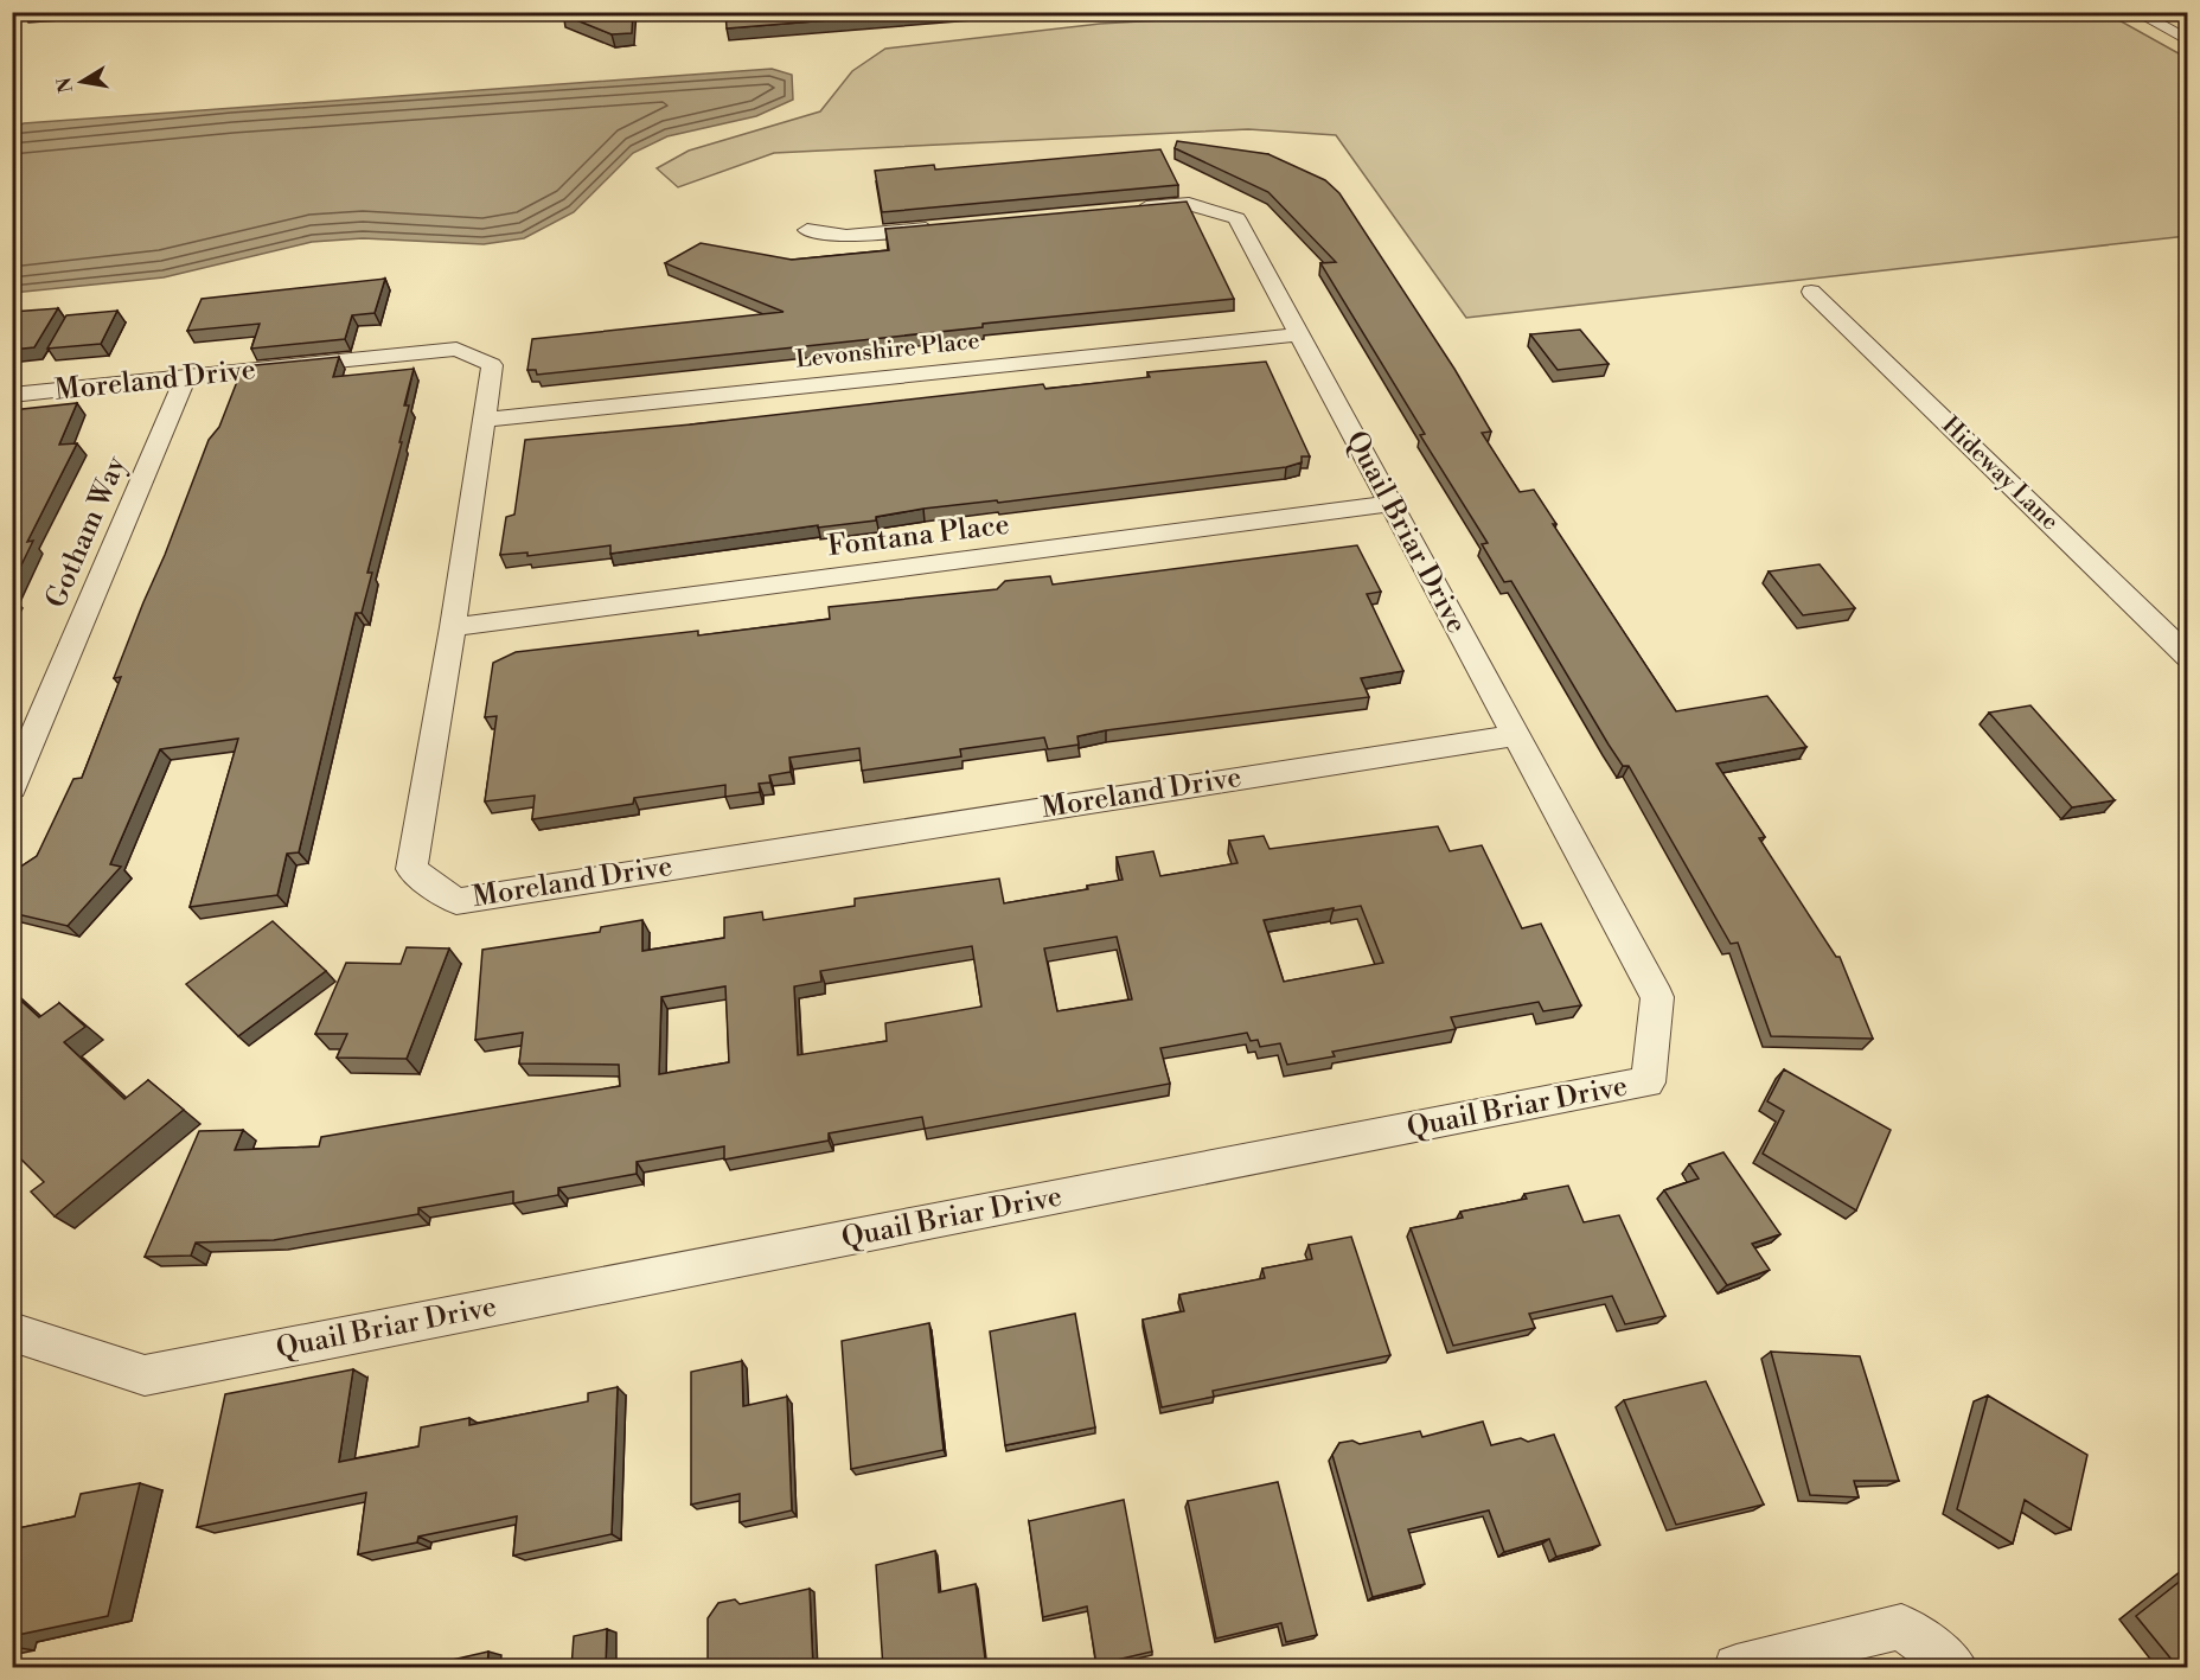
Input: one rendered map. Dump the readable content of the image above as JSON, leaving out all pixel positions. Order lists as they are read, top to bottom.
{
  "streets": {
    "street": [
      "Levonshire Place",
      "Moreland Drive",
      "Hideway Lane",
      "Gotham Way",
      "Quail Briar Drive",
      "Fontana Place"
    ]
  },
  "crossings": [
    ["Levonshire Place", "Moreland Drive"],
    ["Levonshire Place", "Quail Briar Drive"],
    ["Moreland Drive", "Gotham Way"],
    ["Moreland Drive", "Quail Briar Drive"],
    ["Moreland Drive", "Fontana Place"],
    ["Quail Briar Drive", "Fontana Place"]
  ],
  "north": "left"
}
